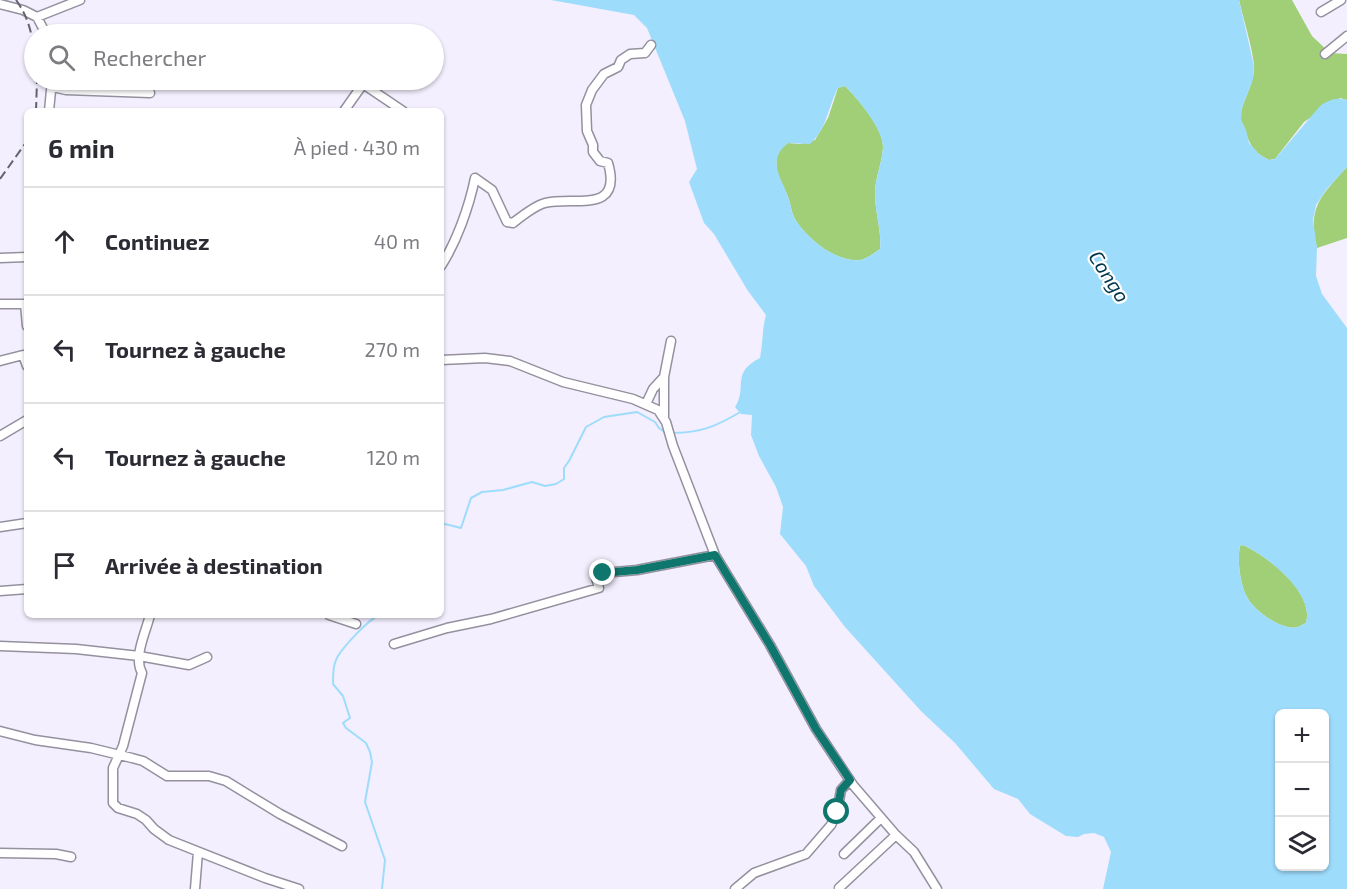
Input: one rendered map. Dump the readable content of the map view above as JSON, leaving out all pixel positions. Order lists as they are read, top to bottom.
{
  "water": ["Congo"],
  "page": {
    "search": "Rechercher",
    "heading": ["6 min", "À pied · 430 m"],
    "list": [
      ["Continuez", "40 m"],
      ["Tournez à gauche", "270 m"],
      ["Tournez à gauche", "120 m"],
      "Arrivée à destination"
    ],
    "map_buttons": ["+", "−"]
  }
}
